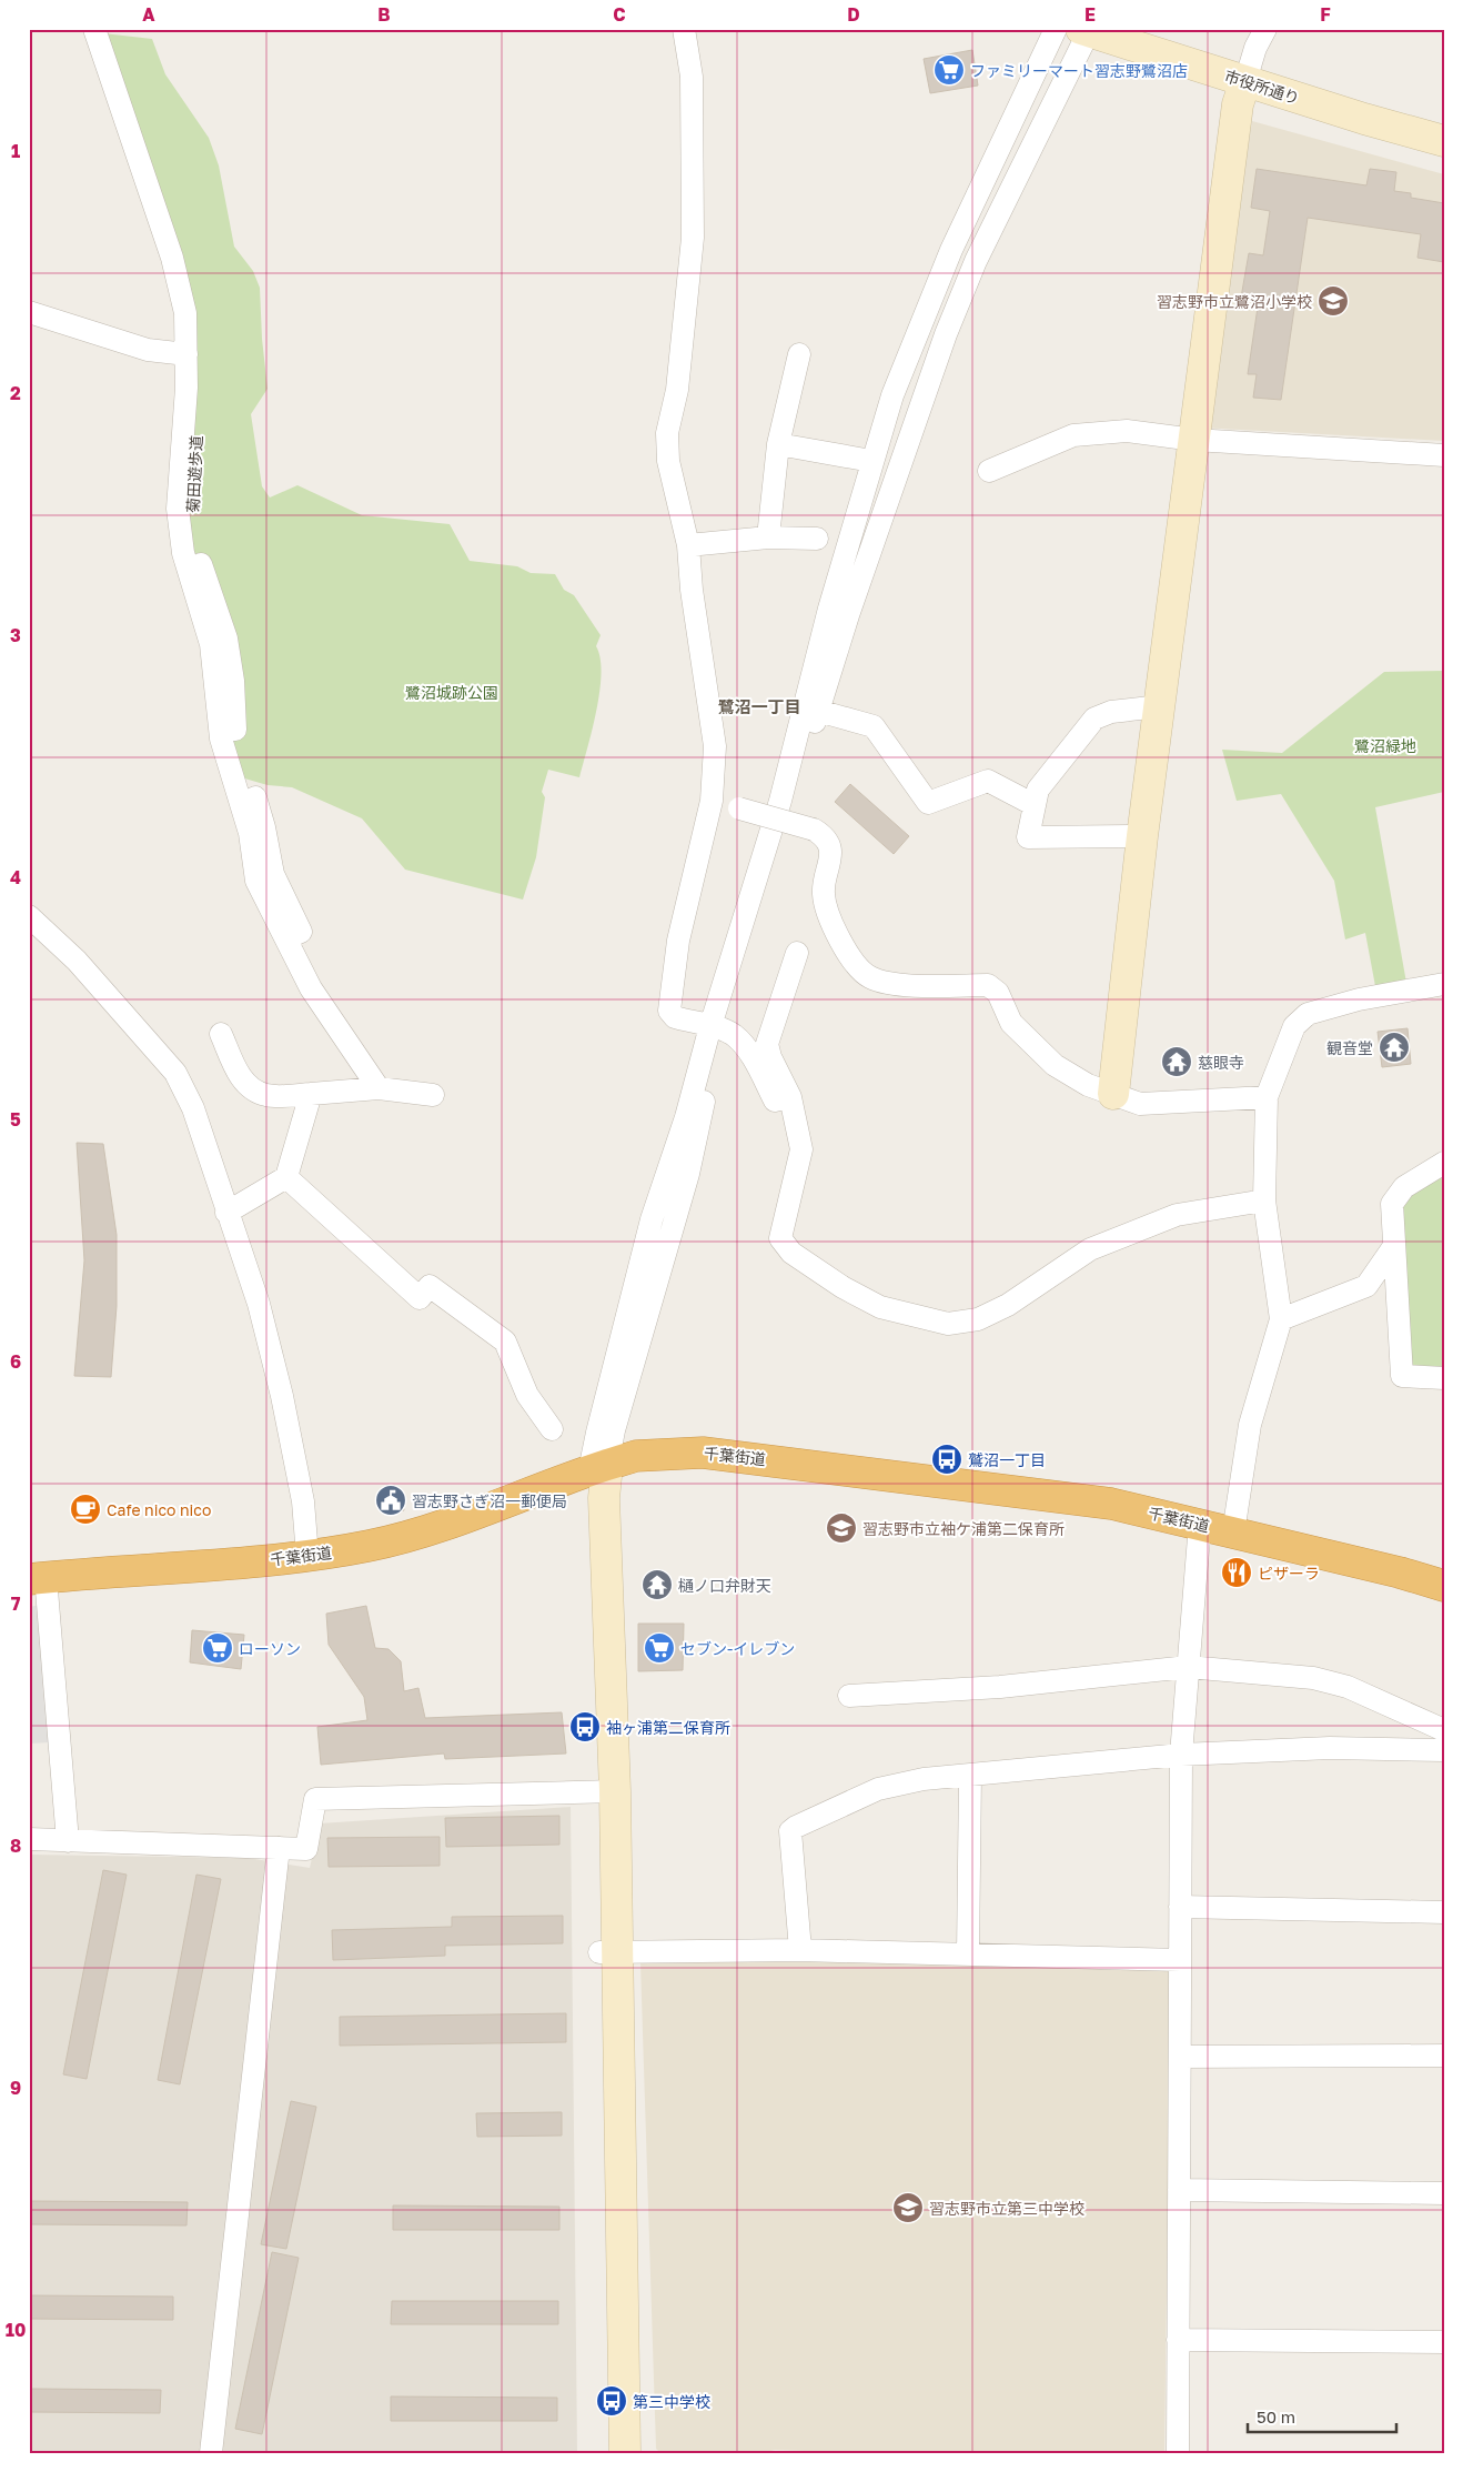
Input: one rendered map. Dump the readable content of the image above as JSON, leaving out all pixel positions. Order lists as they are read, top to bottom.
{
  "streets": {
    "highway": ["千葉街道"],
    "street": ["市役所通り", "菊田遊歩道"]
  },
  "districts": ["鷺沼一丁目"],
  "parks": ["鷺沼城跡公園", "鷺沼緑地"],
  "places": {
    "supermarket": ["ファミリーマート習志野鷺沼店", "ローソン", "セブン-イレブン"],
    "school or university": ["習志野市立鷺沼小学校", "習志野市立袖ケ浦第二保育所", "習志野市立第三中学校"],
    "temple": ["観音堂", "慈眼寺", "樋ノ口弁財天"],
    "bus stop": ["鷲沼一丁目", "袖ヶ浦第二保育所", "第三中学校"],
    "public building": ["習志野さぎ沼一郵便局"],
    "cafe": ["Cafe nico nico"],
    "restaurant": ["ピザーラ"]
  },
  "scale_bar": "50 m",
  "grid": {
    "columns": [
      "A",
      "B",
      "C",
      "D",
      "E",
      "F"
    ],
    "rows": [
      "1",
      "2",
      "3",
      "4",
      "5",
      "6",
      "7",
      "8",
      "9",
      "10"
    ]
  }
}
